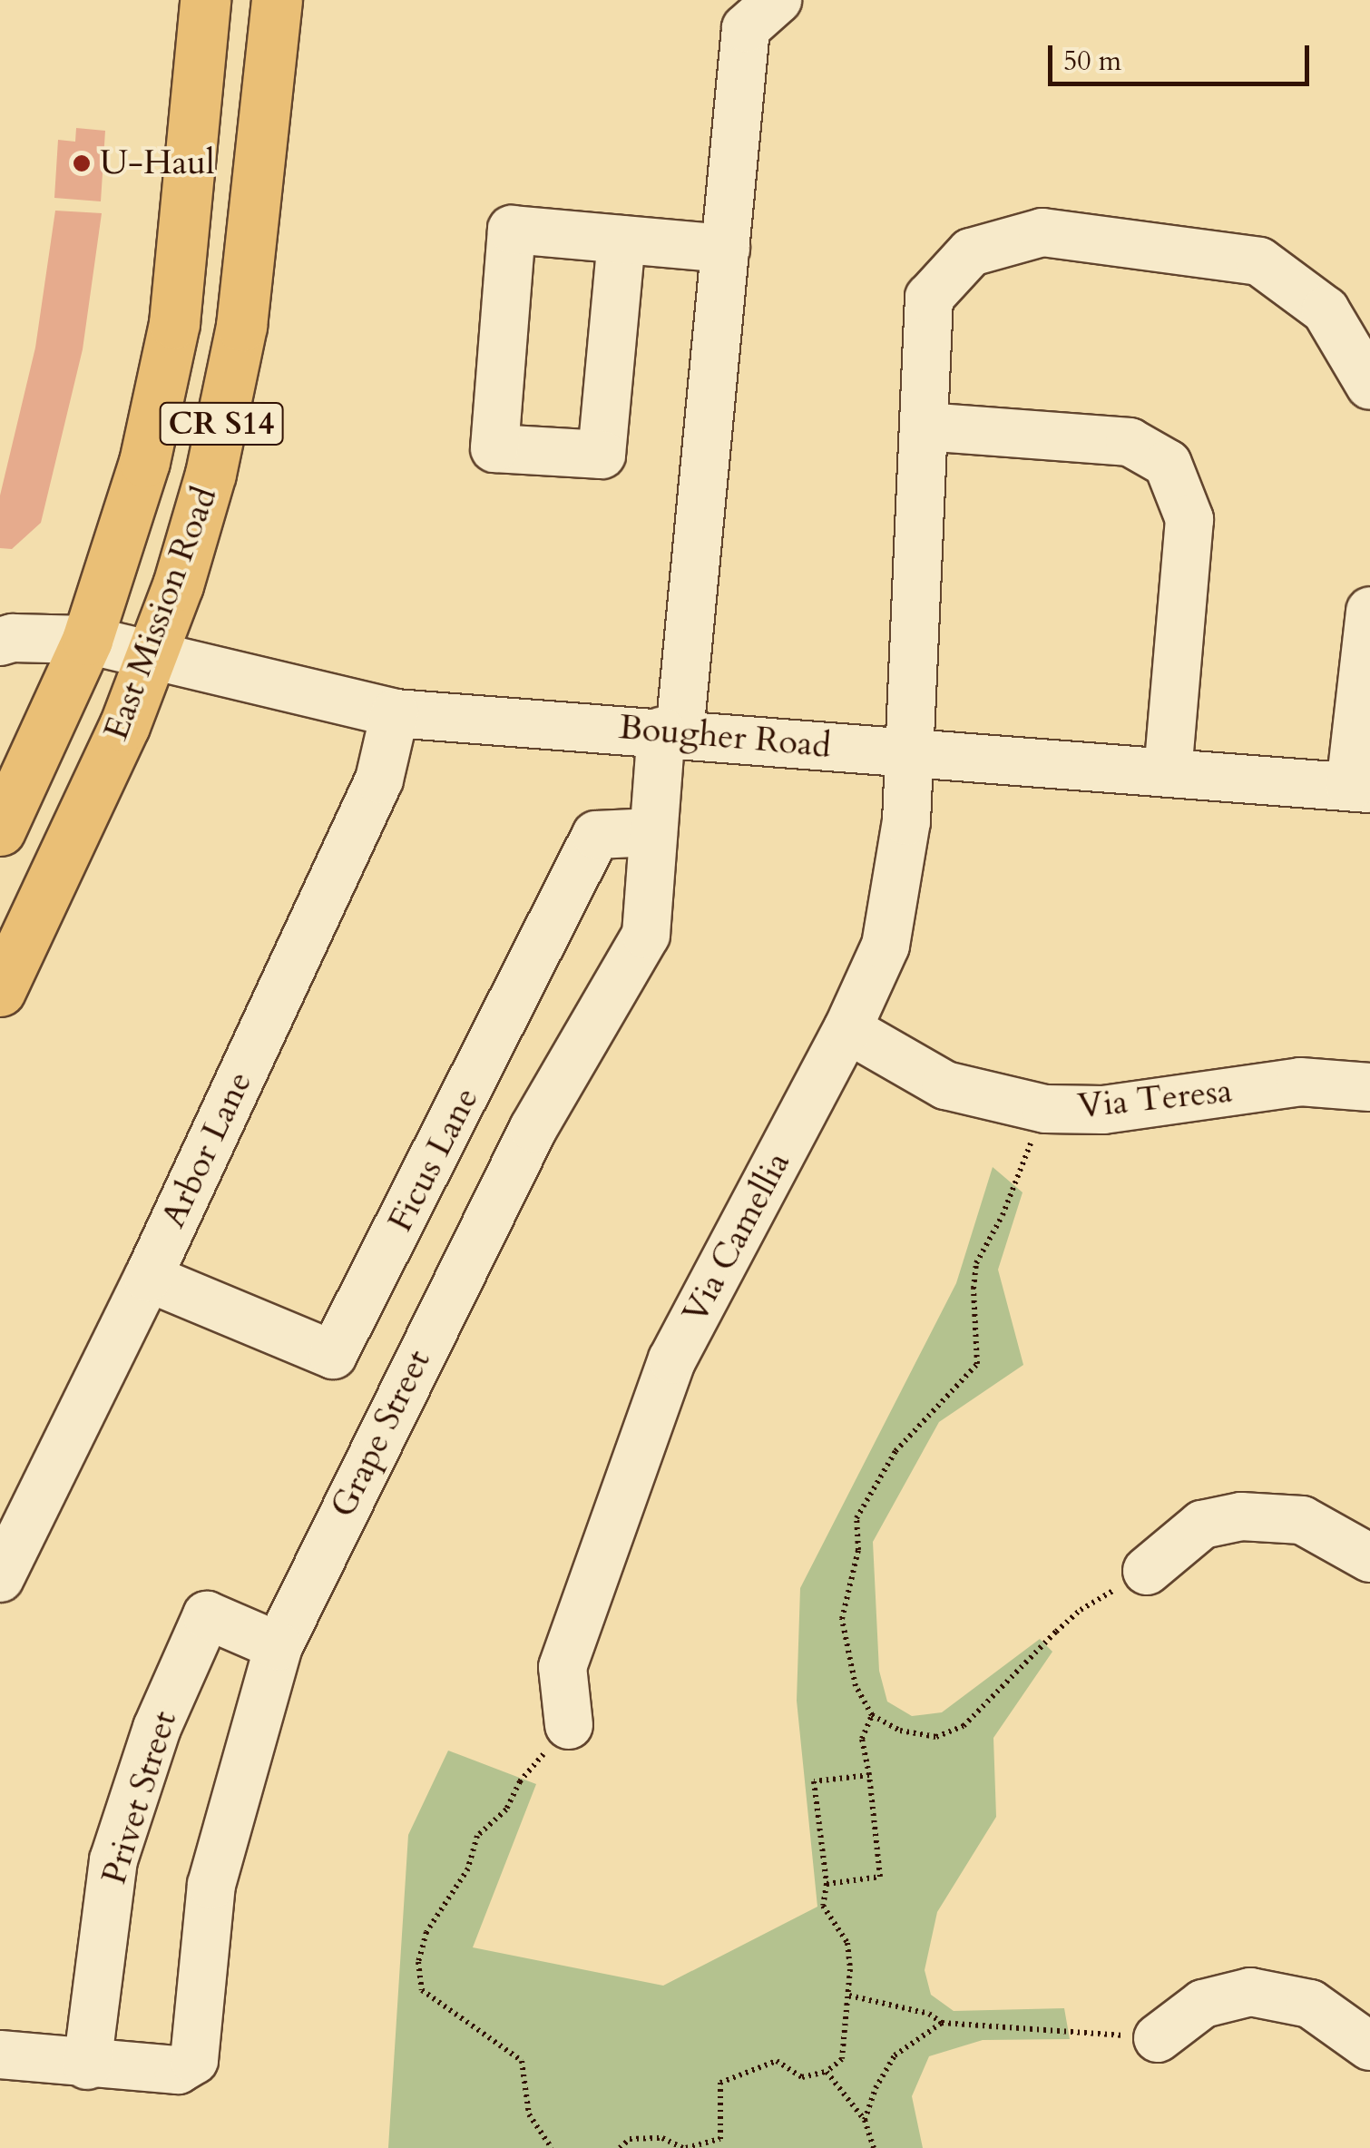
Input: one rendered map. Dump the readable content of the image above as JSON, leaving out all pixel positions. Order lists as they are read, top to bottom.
{
  "streets": {
    "main road": ["CR S14", "East Mission Road"],
    "street": [
      "Bougher Road",
      "Via Teresa",
      "Arbor Lane",
      "Ficus Lane",
      "Via Camellia",
      "Grape Street",
      "Privet Street"
    ]
  },
  "crossings": [
    ["East Mission Road", "Bougher Road"],
    ["Bougher Road", "Arbor Lane"],
    ["Bougher Road", "Via Camellia"],
    ["Bougher Road", "Grape Street"],
    ["Via Teresa", "Via Camellia"],
    ["Arbor Lane", "Ficus Lane"],
    ["Ficus Lane", "Grape Street"],
    ["Grape Street", "Privet Street"]
  ],
  "places": ["U-Haul"],
  "scale_bar": "50 m"
}
